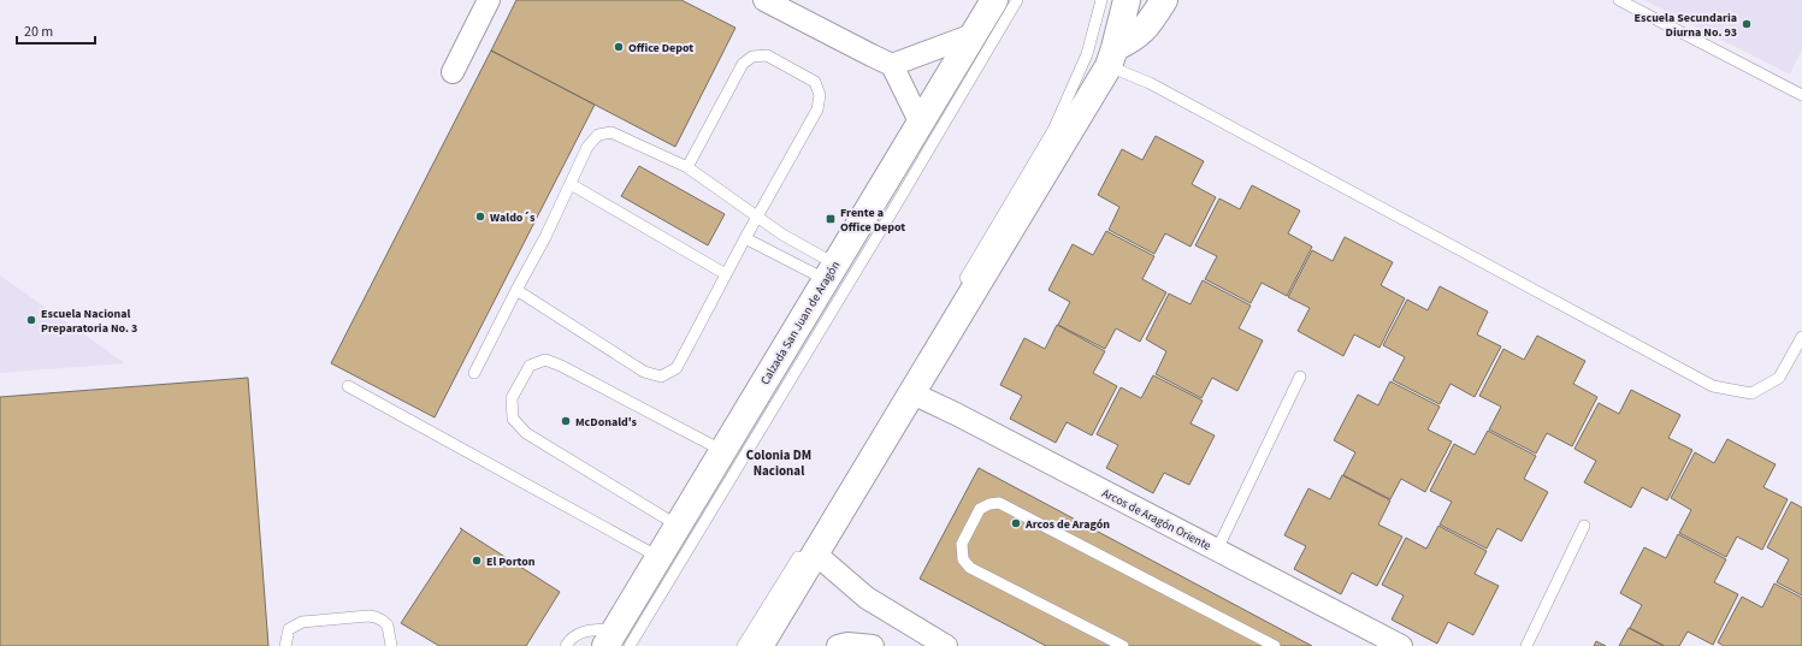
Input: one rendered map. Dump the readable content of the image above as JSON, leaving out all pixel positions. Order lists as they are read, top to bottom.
{
  "streets": {
    "main road": ["Calzada San Juan de Aragón"],
    "street": ["Arcos de Aragón Oriente"]
  },
  "districts": ["Colonia DM Nacional"],
  "places": {
    "other": [
      "Escuela Secundaria Diurna No. 93",
      "Office Depot",
      "Waldo´s",
      "Escuela Nacional Preparatoria No. 3",
      "McDonald's",
      "Arcos de Aragón",
      "El Porton"
    ],
    "transit": ["Frente a Office Depot"]
  },
  "scale_bar": "20 m"
}
